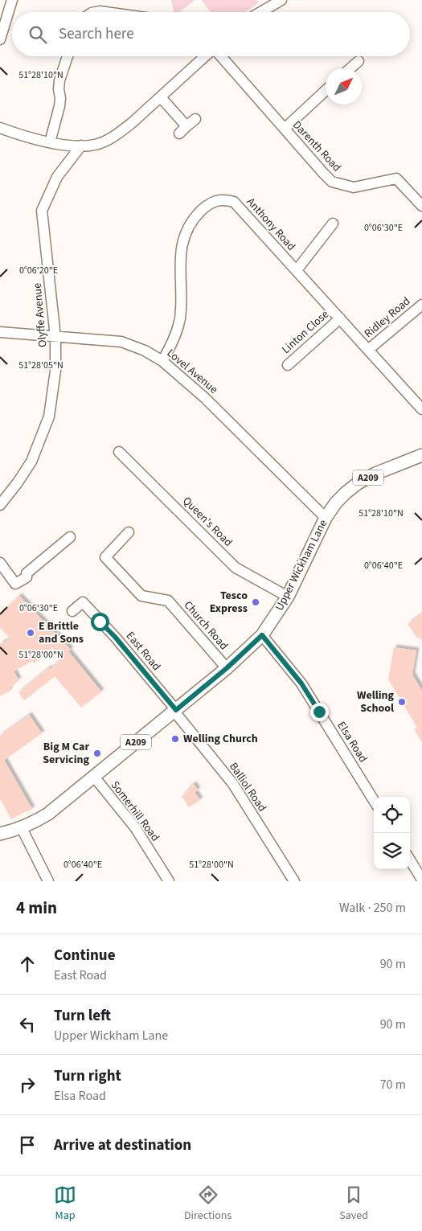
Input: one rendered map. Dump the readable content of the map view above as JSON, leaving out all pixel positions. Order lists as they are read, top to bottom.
{
  "streets": {
    "main road": ["A209", "Upper Wickham Lane"],
    "street": [
      "Darenth Road",
      "Anthony Road",
      "Olyffe Avenue",
      "Ridley Road",
      "Linton Close",
      "Lovel Avenue",
      "Queen's Road",
      "Church Road",
      "East Road",
      "Elsa Road",
      "Balliol Road",
      "Somerhill Road"
    ]
  },
  "crossings": [
    ["Anthony Road", "Ridley Road"],
    ["Anthony Road", "Linton Close"],
    ["Anthony Road", "Lovel Avenue"],
    ["Olyffe Avenue", "Lovel Avenue"],
    ["Lovel Avenue", "Upper Wickham Lane"],
    ["Queen's Road", "Upper Wickham Lane"],
    ["Upper Wickham Lane", "Church Road"],
    ["Upper Wickham Lane", "East Road"],
    ["Upper Wickham Lane", "Elsa Road"],
    ["Upper Wickham Lane", "Balliol Road"],
    ["Upper Wickham Lane", "Somerhill Road"],
    ["East Road", "Balliol Road"]
  ],
  "places": [
    "Tesco Express",
    "E Brittle and Sons",
    "Welling School",
    "Welling Church",
    "Big M Car Servicing"
  ],
  "north": "top right",
  "page": {
    "search": "Search here",
    "heading": ["4 min", "Walk · 250 m"],
    "list": [
      ["Continue", "East Road", "90 m"],
      ["Turn left", "Upper Wickham Lane", "90 m"],
      ["Turn right", "Elsa Road", "70 m"],
      "Arrive at destination"
    ],
    "nav": ["Map", "Directions", "Saved"]
  },
  "coordinates": [
    "51°28'10\"N",
    "0°06'30\"E",
    "0°06'20\"E",
    "51°28'05\"N",
    "0°06'40\"E",
    "51°28'00\"N"
  ]
}
